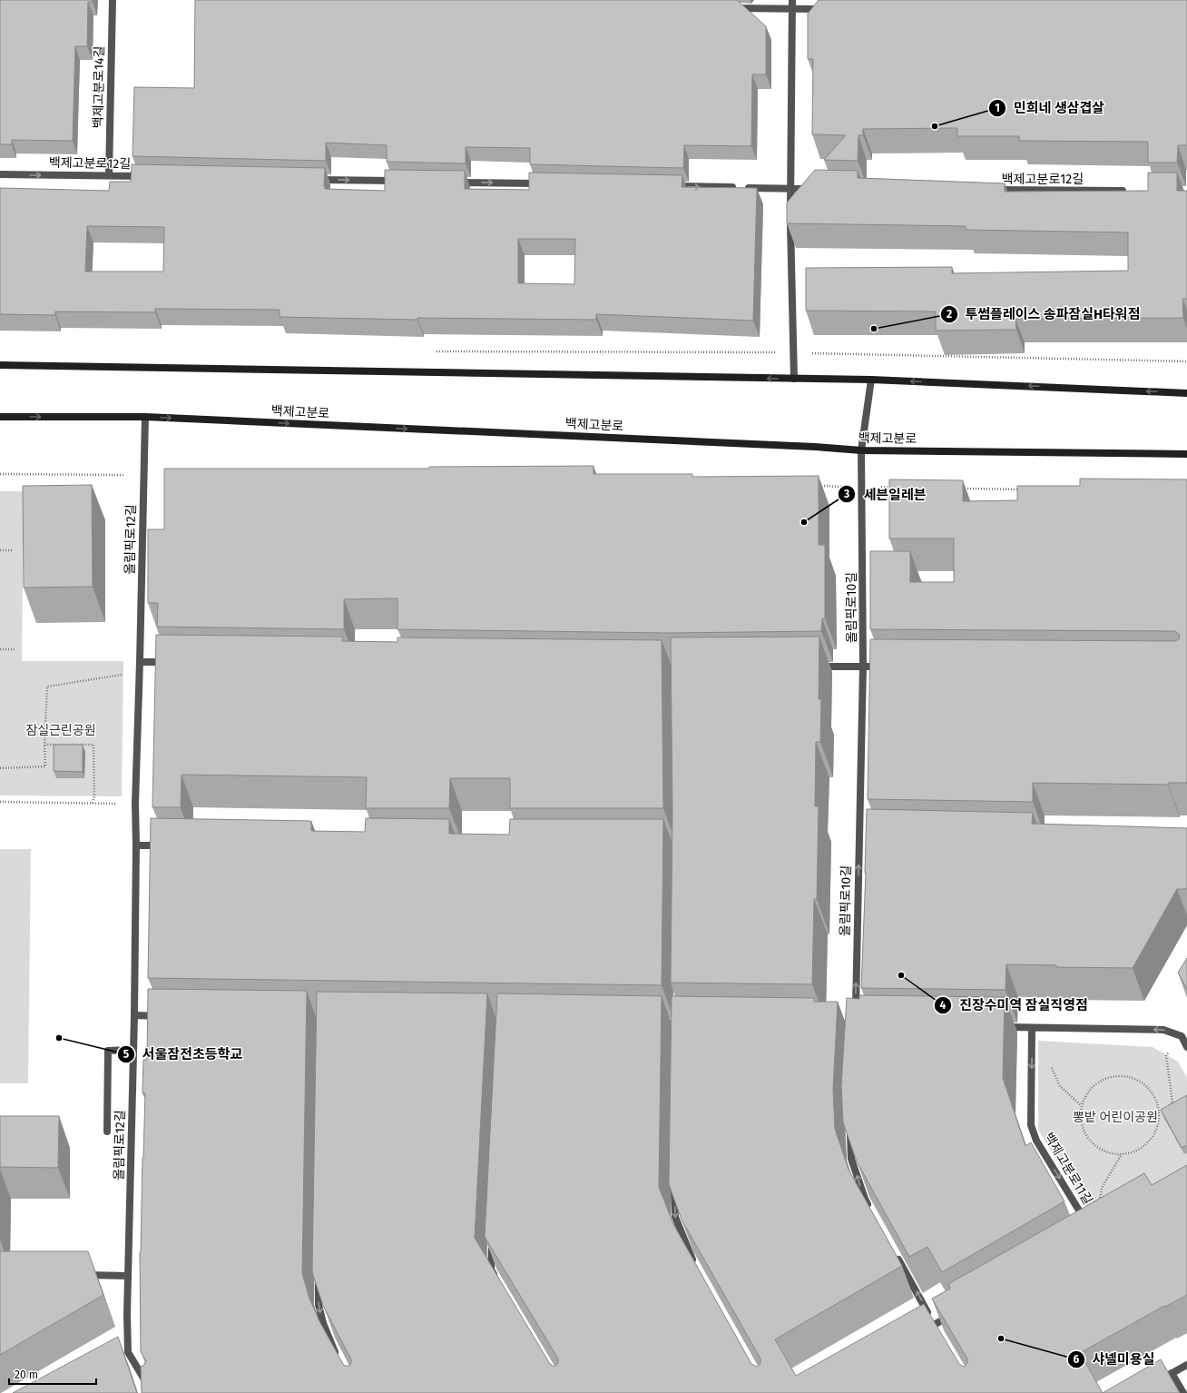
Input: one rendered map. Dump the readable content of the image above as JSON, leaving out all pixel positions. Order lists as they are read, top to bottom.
{
  "streets": {
    "main road": ["백제고분로"],
    "street": [
      "백제고분로14길",
      "백제고분로12길",
      "올림픽로12길",
      "올림픽로10길",
      "백제고분로11길"
    ]
  },
  "crossings": [
    ["백제고분로14길", "백제고분로12길"],
    ["백제고분로", "올림픽로12길"],
    ["백제고분로", "올림픽로10길"]
  ],
  "one_way": ["백제고분로12길", "올림픽로10길", "백제고분로11길"],
  "parks": ["잠실근린공원", "뽕밭 어린이공원"],
  "places": [
    "민희네 생삼겹살",
    "투썸플레이스 송파잠실H타워점",
    "세븐일레븐",
    "진장수미역 잠실직영점",
    "서울잠전초등학교",
    "샤넬미용실"
  ],
  "scale_bar": "20 m"
}
